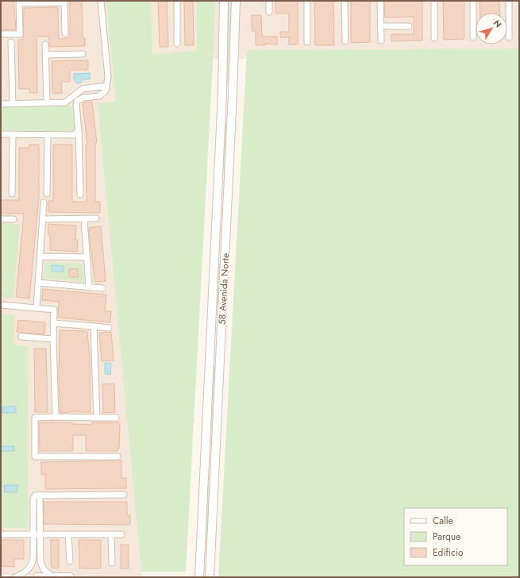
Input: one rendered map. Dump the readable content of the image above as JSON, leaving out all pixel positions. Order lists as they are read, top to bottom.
{
  "streets": {
    "main road": ["58 Avenida Norte"]
  },
  "legend": ["Calle", "Parque", "Edificio"],
  "north": "top right"
}
